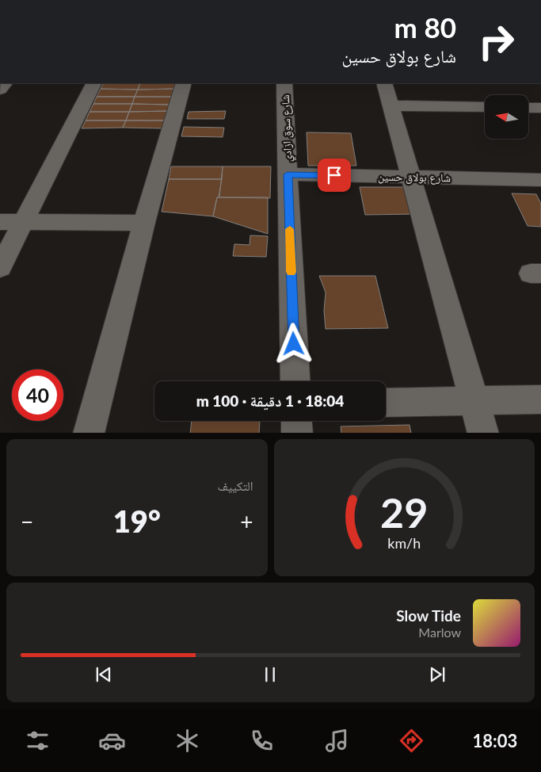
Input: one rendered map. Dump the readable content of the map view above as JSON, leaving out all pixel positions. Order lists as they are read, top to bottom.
{
  "streets": {
    "street": ["شارع سوق ازادي", "شارع بولاق حسين"]
  },
  "crossings": [
    ["شارع سوق ازادي", "شارع بولاق حسين"]
  ],
  "north": "left",
  "page": {
    "turn": ["80 m", "شارع بولاق حسين"],
    "limit": "40",
    "trip": "18:04 · 1 دقيقة · 100 m",
    "tile": "التكييف",
    "heat": ["−", "19°", "+"],
    "song": ["Slow Tide", "Marlow"],
    "tabs": "18:03",
    "gauge": ["29", "km/h"]
  }
}
